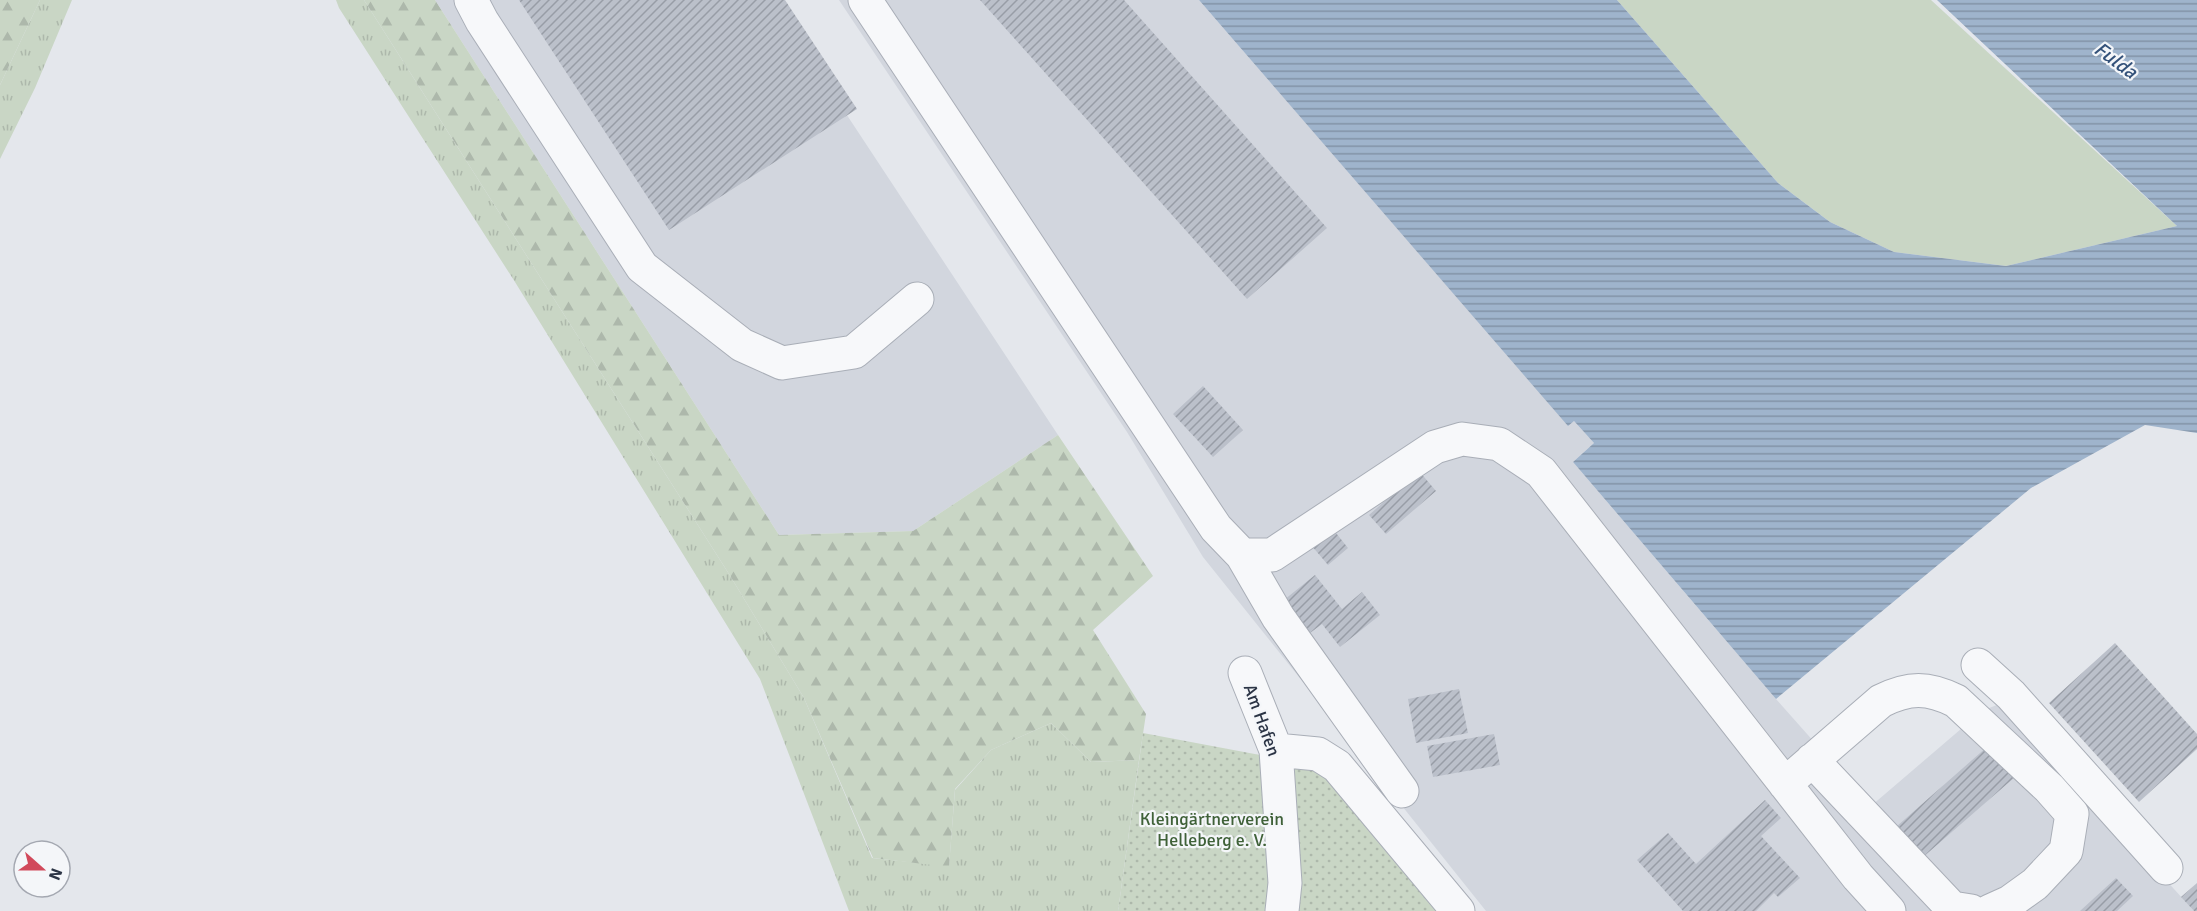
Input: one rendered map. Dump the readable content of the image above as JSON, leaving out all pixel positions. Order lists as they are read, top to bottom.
{
  "streets": {
    "lane": ["Am Hafen"]
  },
  "water": ["Fulda"],
  "parks": ["Kleingärtnerverein Helleberg e. V."],
  "north": "right"
}
